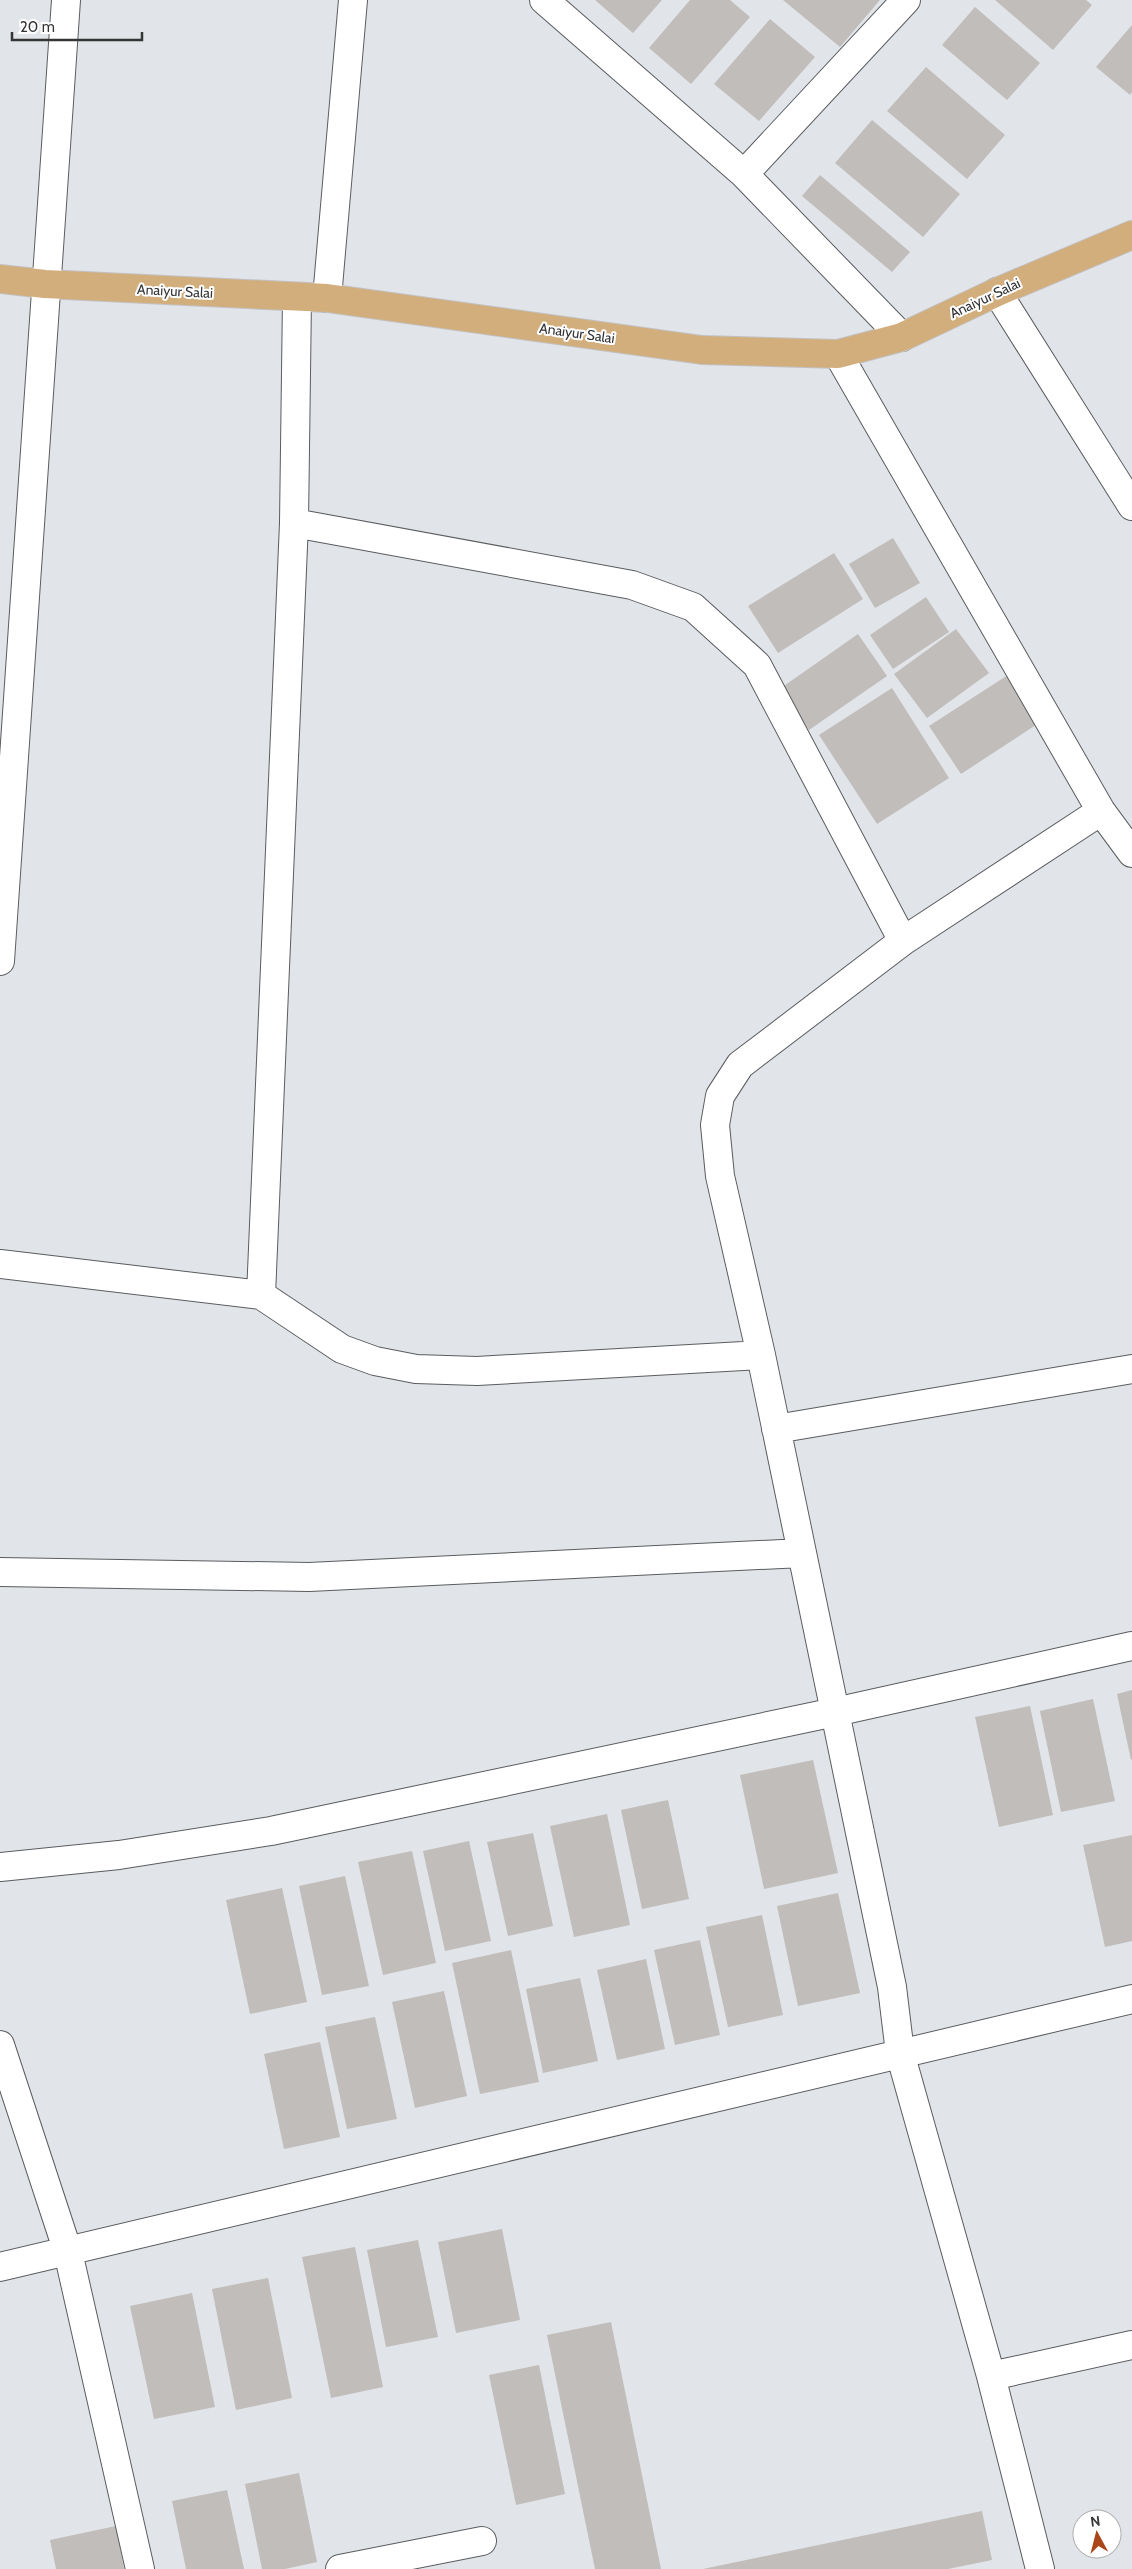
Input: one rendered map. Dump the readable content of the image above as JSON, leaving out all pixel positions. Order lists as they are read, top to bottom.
{
  "streets": {
    "main road": ["Anaiyur Salai"]
  },
  "scale_bar": "20 m",
  "north": "top"
}
